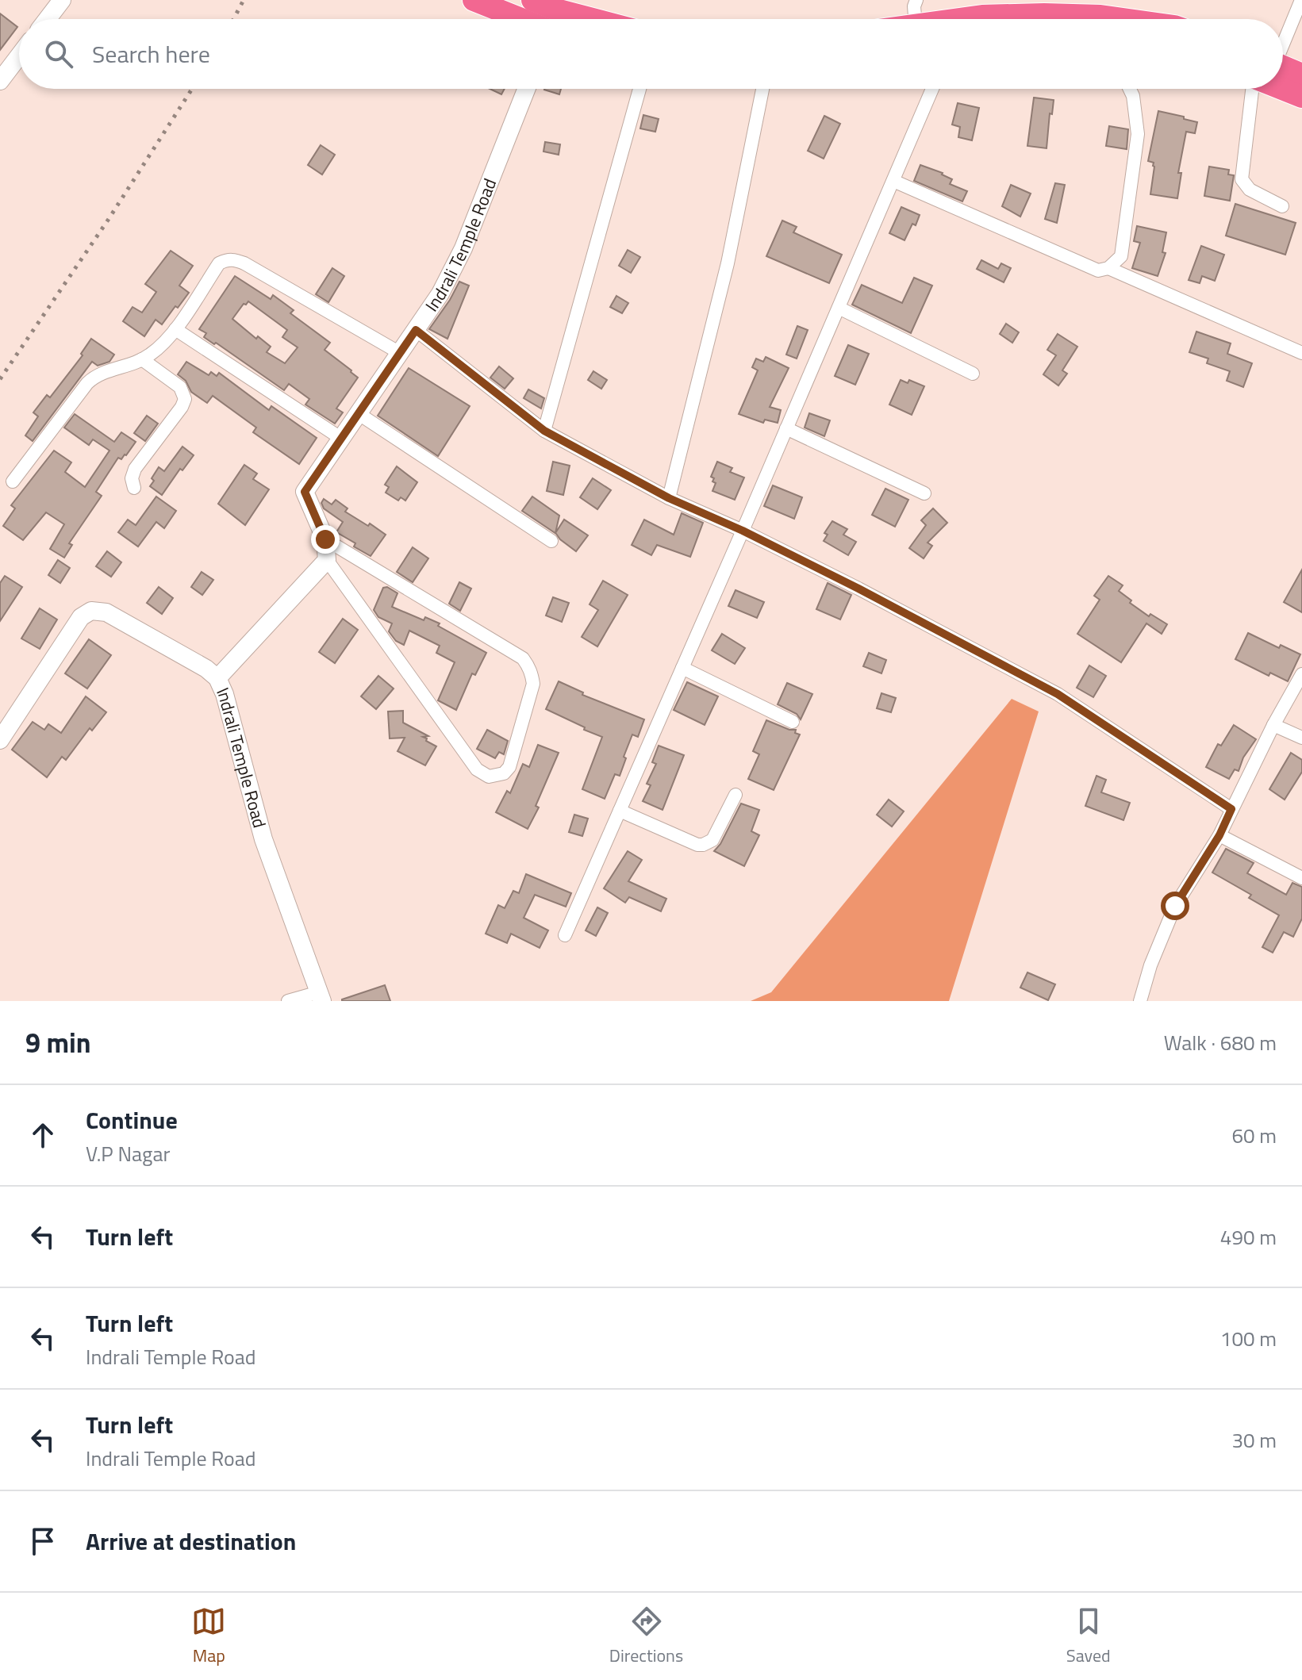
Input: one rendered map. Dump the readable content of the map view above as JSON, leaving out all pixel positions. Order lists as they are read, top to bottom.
{
  "streets": {
    "street": ["Indrali Temple Road"]
  },
  "page": {
    "search": "Search here",
    "heading": ["9 min", "Walk · 680 m"],
    "list": [
      ["Continue", "V.P Nagar", "60 m"],
      ["Turn left", "490 m"],
      ["Turn left", "Indrali Temple Road", "100 m"],
      ["Turn left", "Indrali Temple Road", "30 m"],
      "Arrive at destination"
    ],
    "nav": ["Map", "Directions", "Saved"]
  }
}
